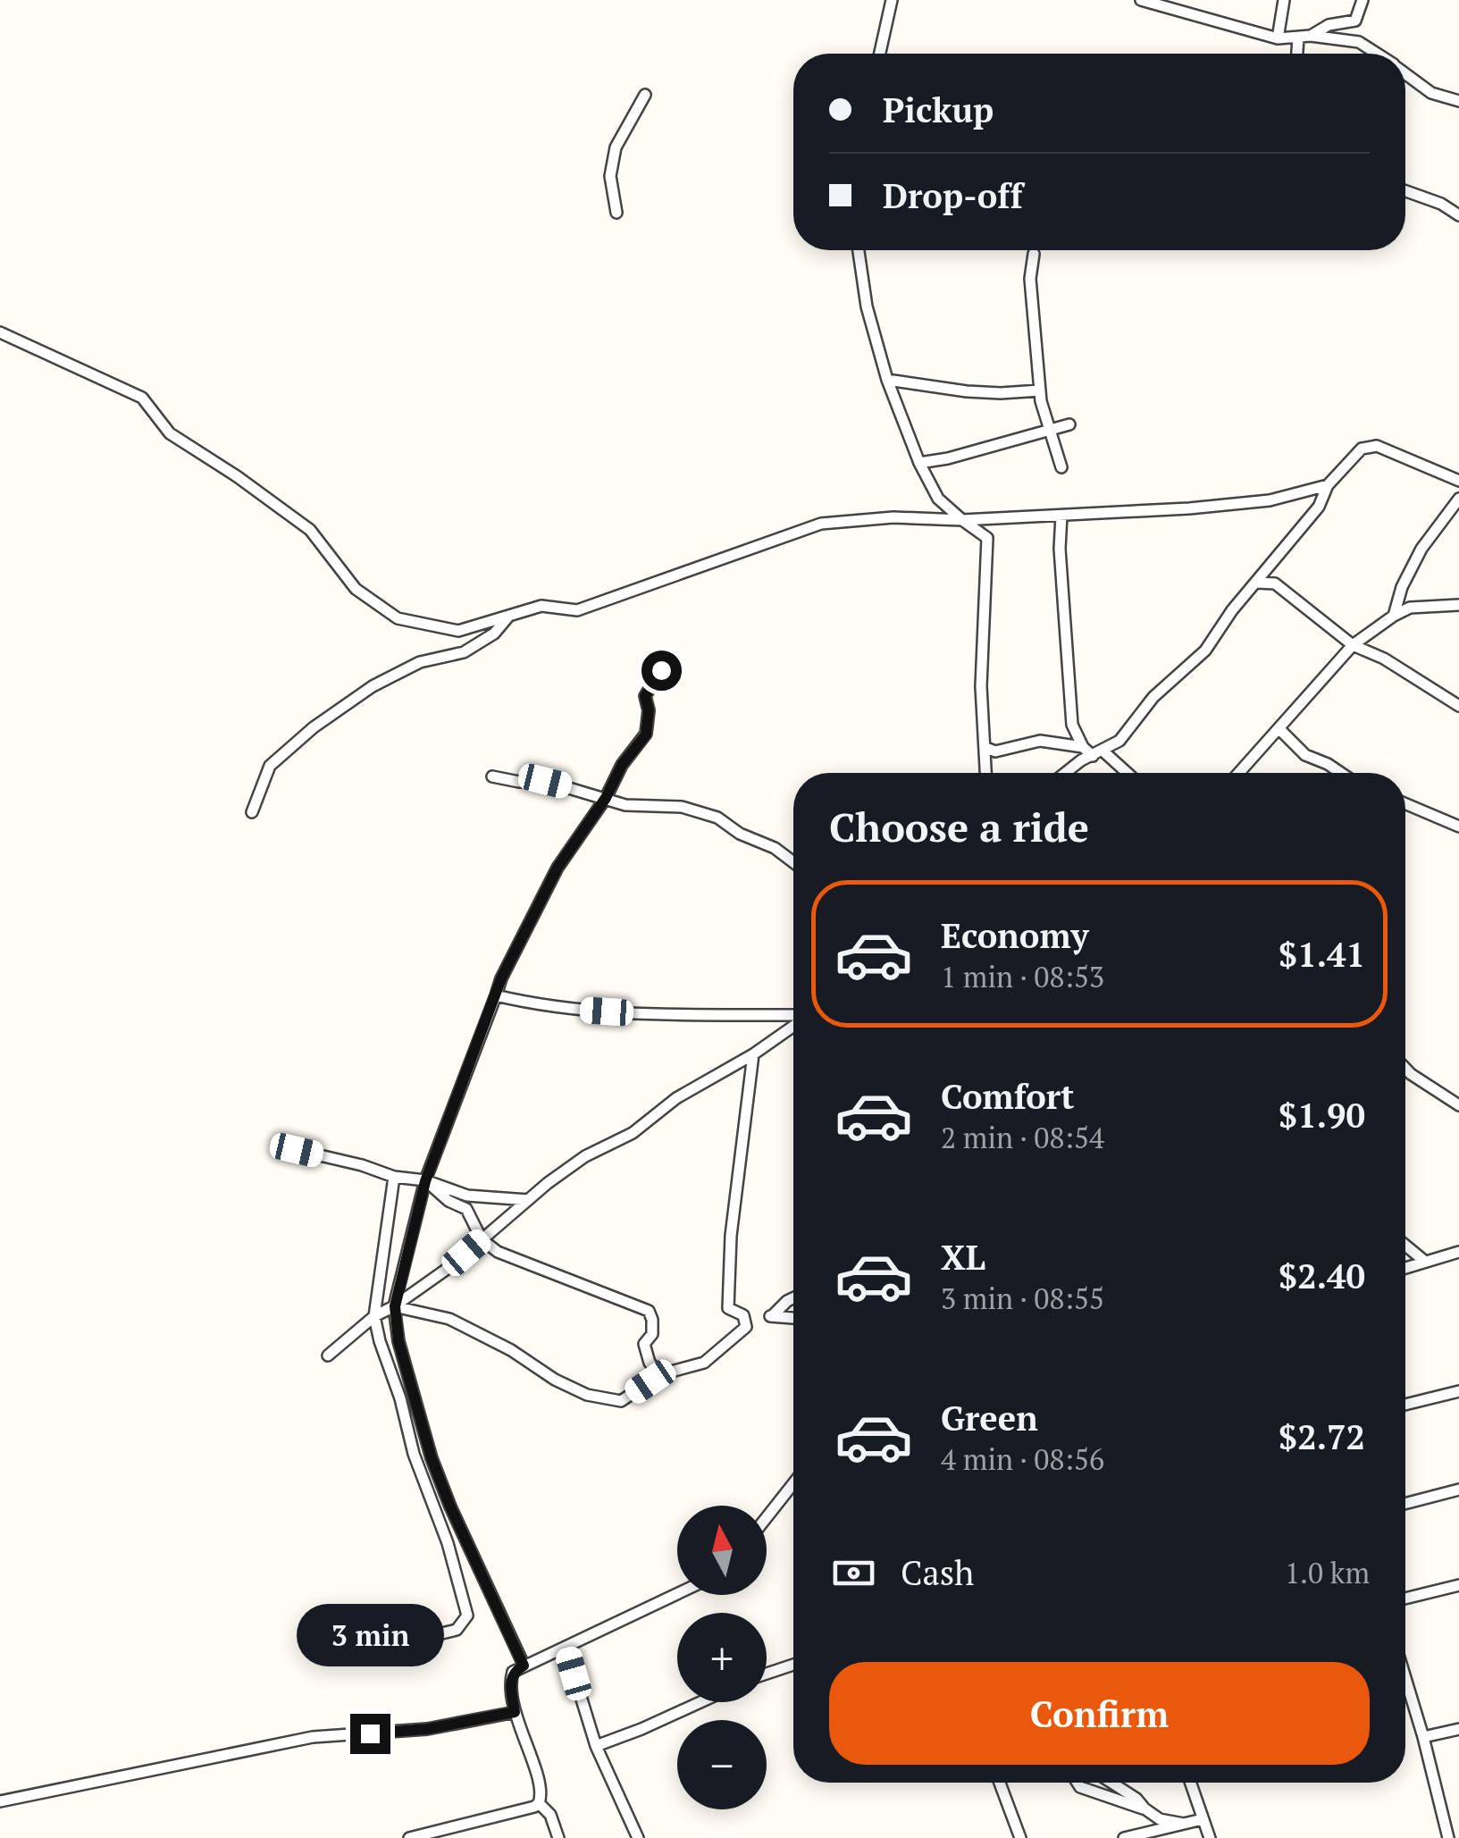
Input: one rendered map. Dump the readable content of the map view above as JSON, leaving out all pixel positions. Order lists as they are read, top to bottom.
{
  "north": "top",
  "page": {
    "banner": ["Pickup", "Drop-off"],
    "heading": "Choose a ride",
    "list": [
      {
        "name": "Economy",
        "note": "1 min · 08:53",
        "value": "$1.41"
      },
      {
        "name": "Comfort",
        "note": "2 min · 08:54",
        "value": "$1.90"
      },
      {
        "name": "XL",
        "note": "3 min · 08:55",
        "value": "$2.40"
      },
      {
        "name": "Green",
        "note": "4 min · 08:56",
        "value": "$2.72"
      }
    ],
    "map_buttons": ["+", "−"],
    "pay": ["Cash", "1.0 km"],
    "bubble": "3 min",
    "buttons": "Confirm"
  }
}
